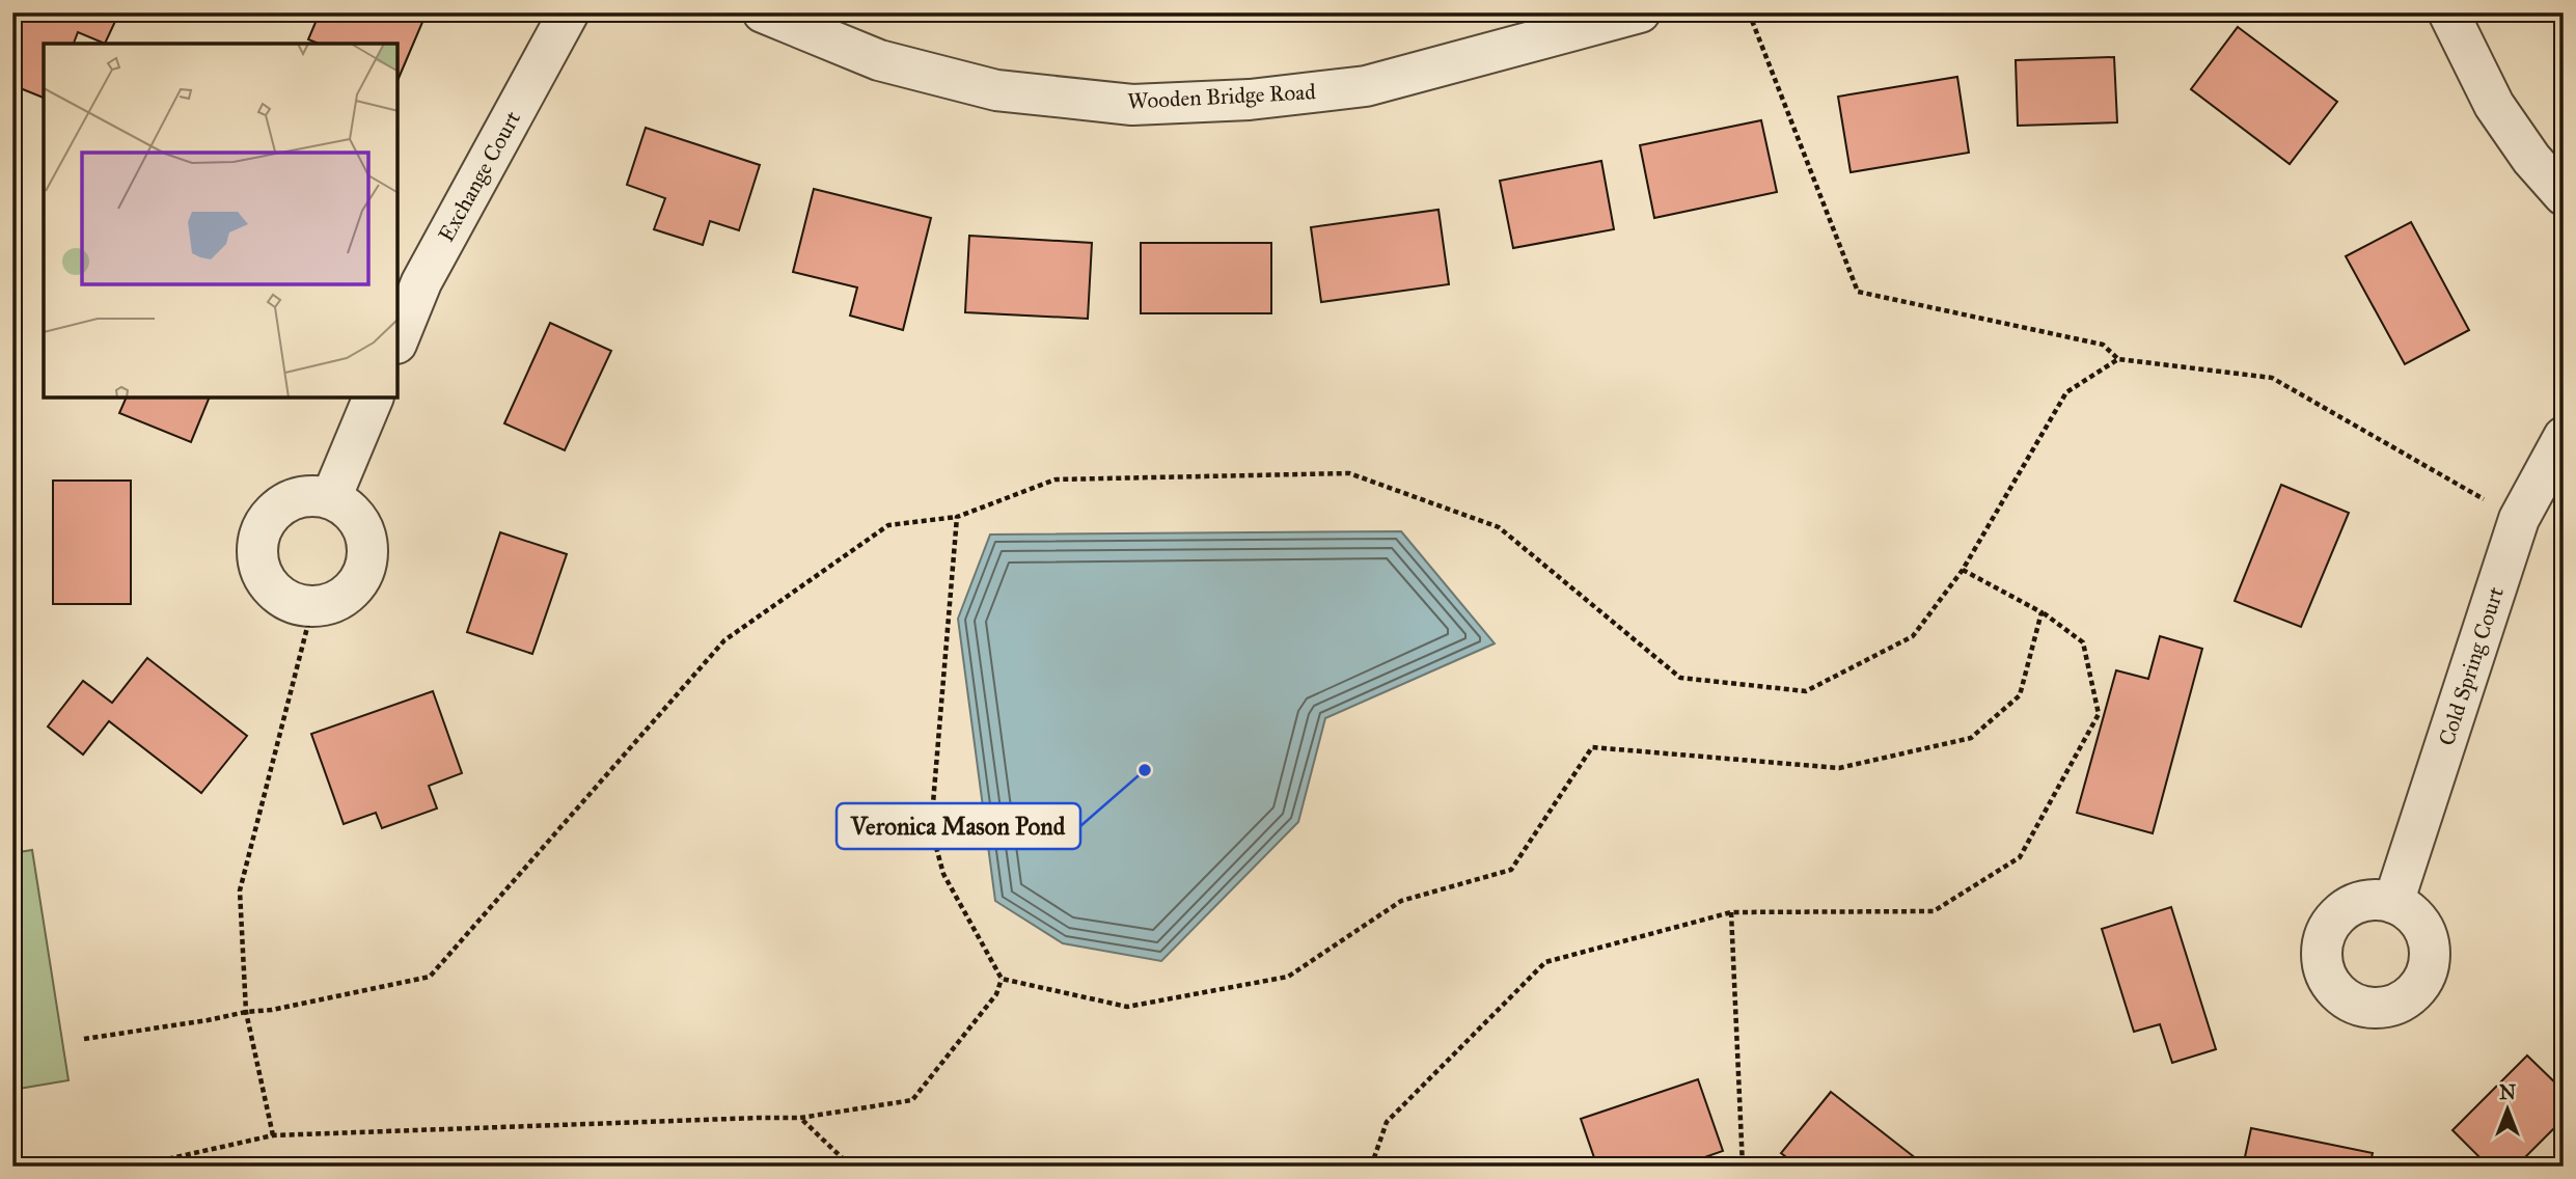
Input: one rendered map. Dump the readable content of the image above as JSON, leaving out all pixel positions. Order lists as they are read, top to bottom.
{
  "streets": {
    "street": ["Wooden Bridge Road", "Exchange Court", "Cold Spring Court"]
  },
  "places": ["Veronica Mason Pond"],
  "north": "top"
}
